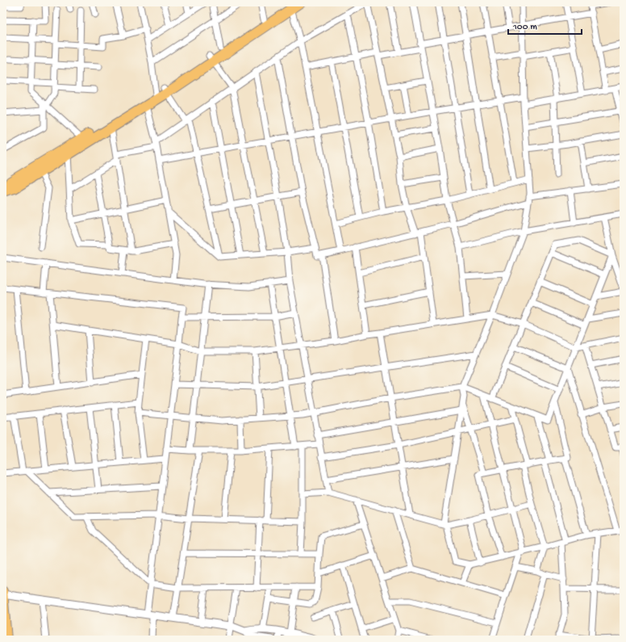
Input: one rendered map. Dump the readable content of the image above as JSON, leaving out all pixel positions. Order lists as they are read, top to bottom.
{
  "scale_bar": "100 m"
}
